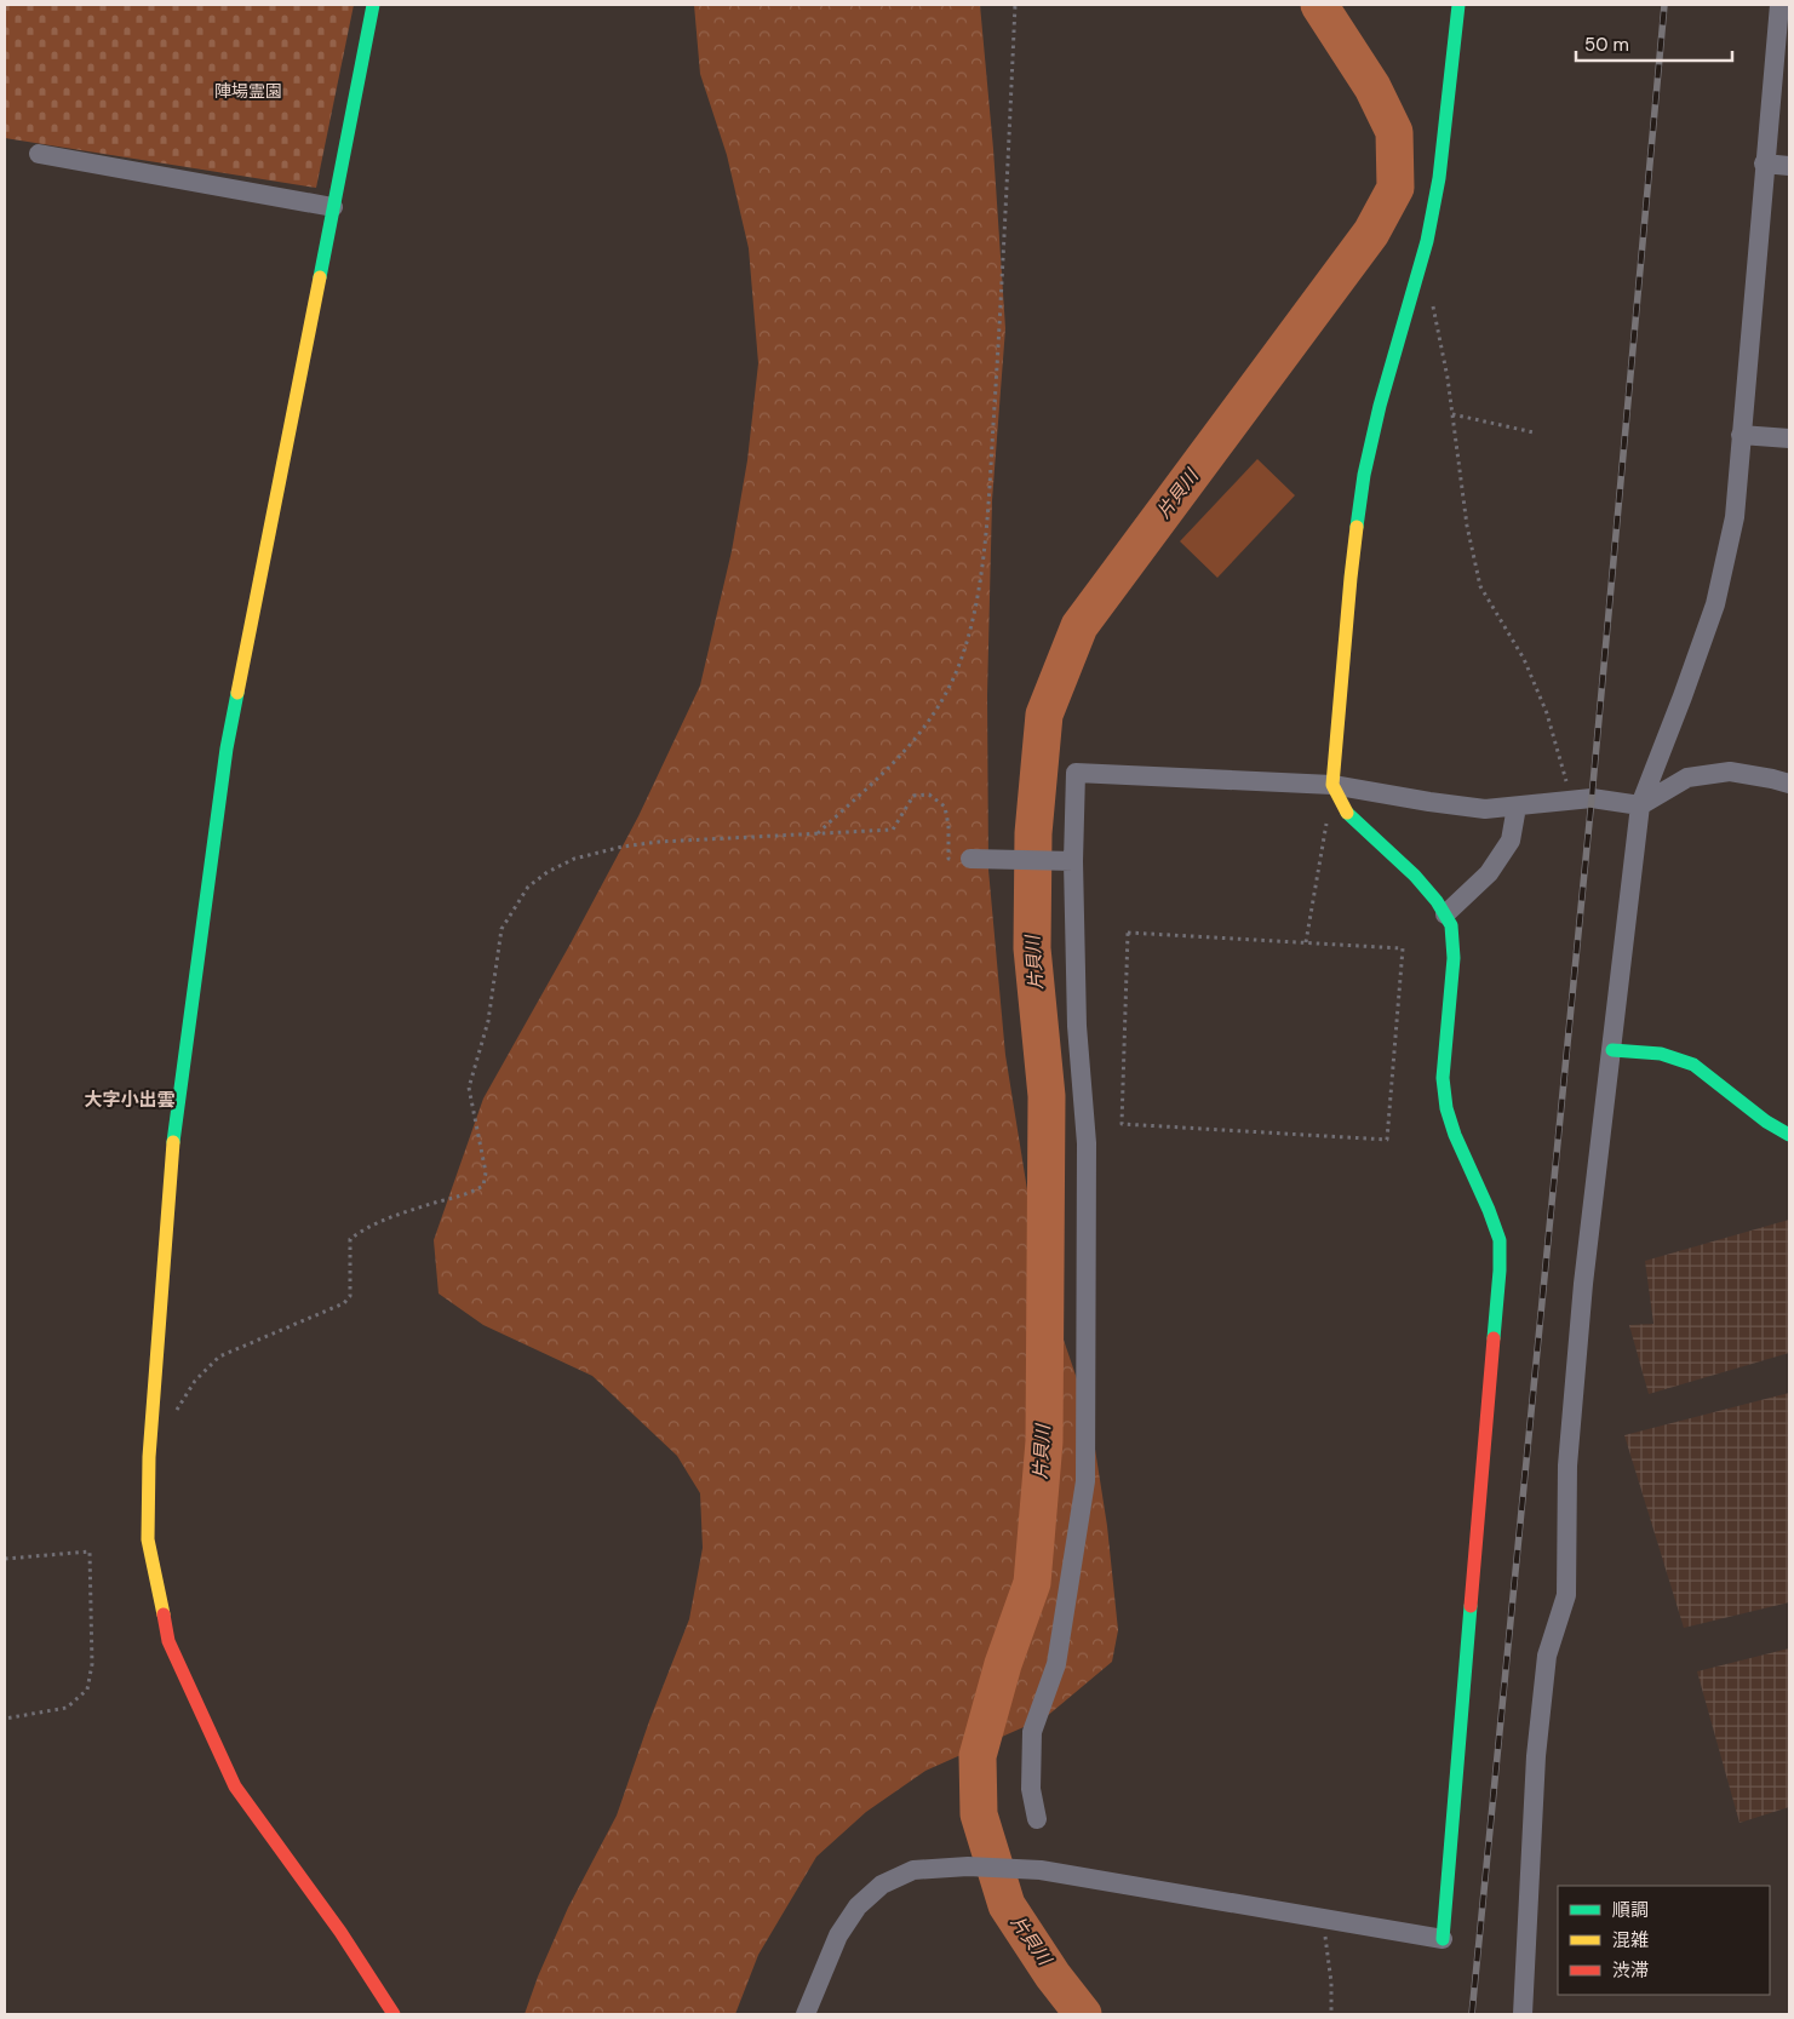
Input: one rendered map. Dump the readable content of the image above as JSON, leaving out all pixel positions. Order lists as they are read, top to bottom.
{
  "districts": ["大字小出雲"],
  "water": ["片貝川"],
  "parks": ["陣場霊園"],
  "legend": ["順調", "混雑", "渋滞"],
  "scale_bar": "50 m"
}
